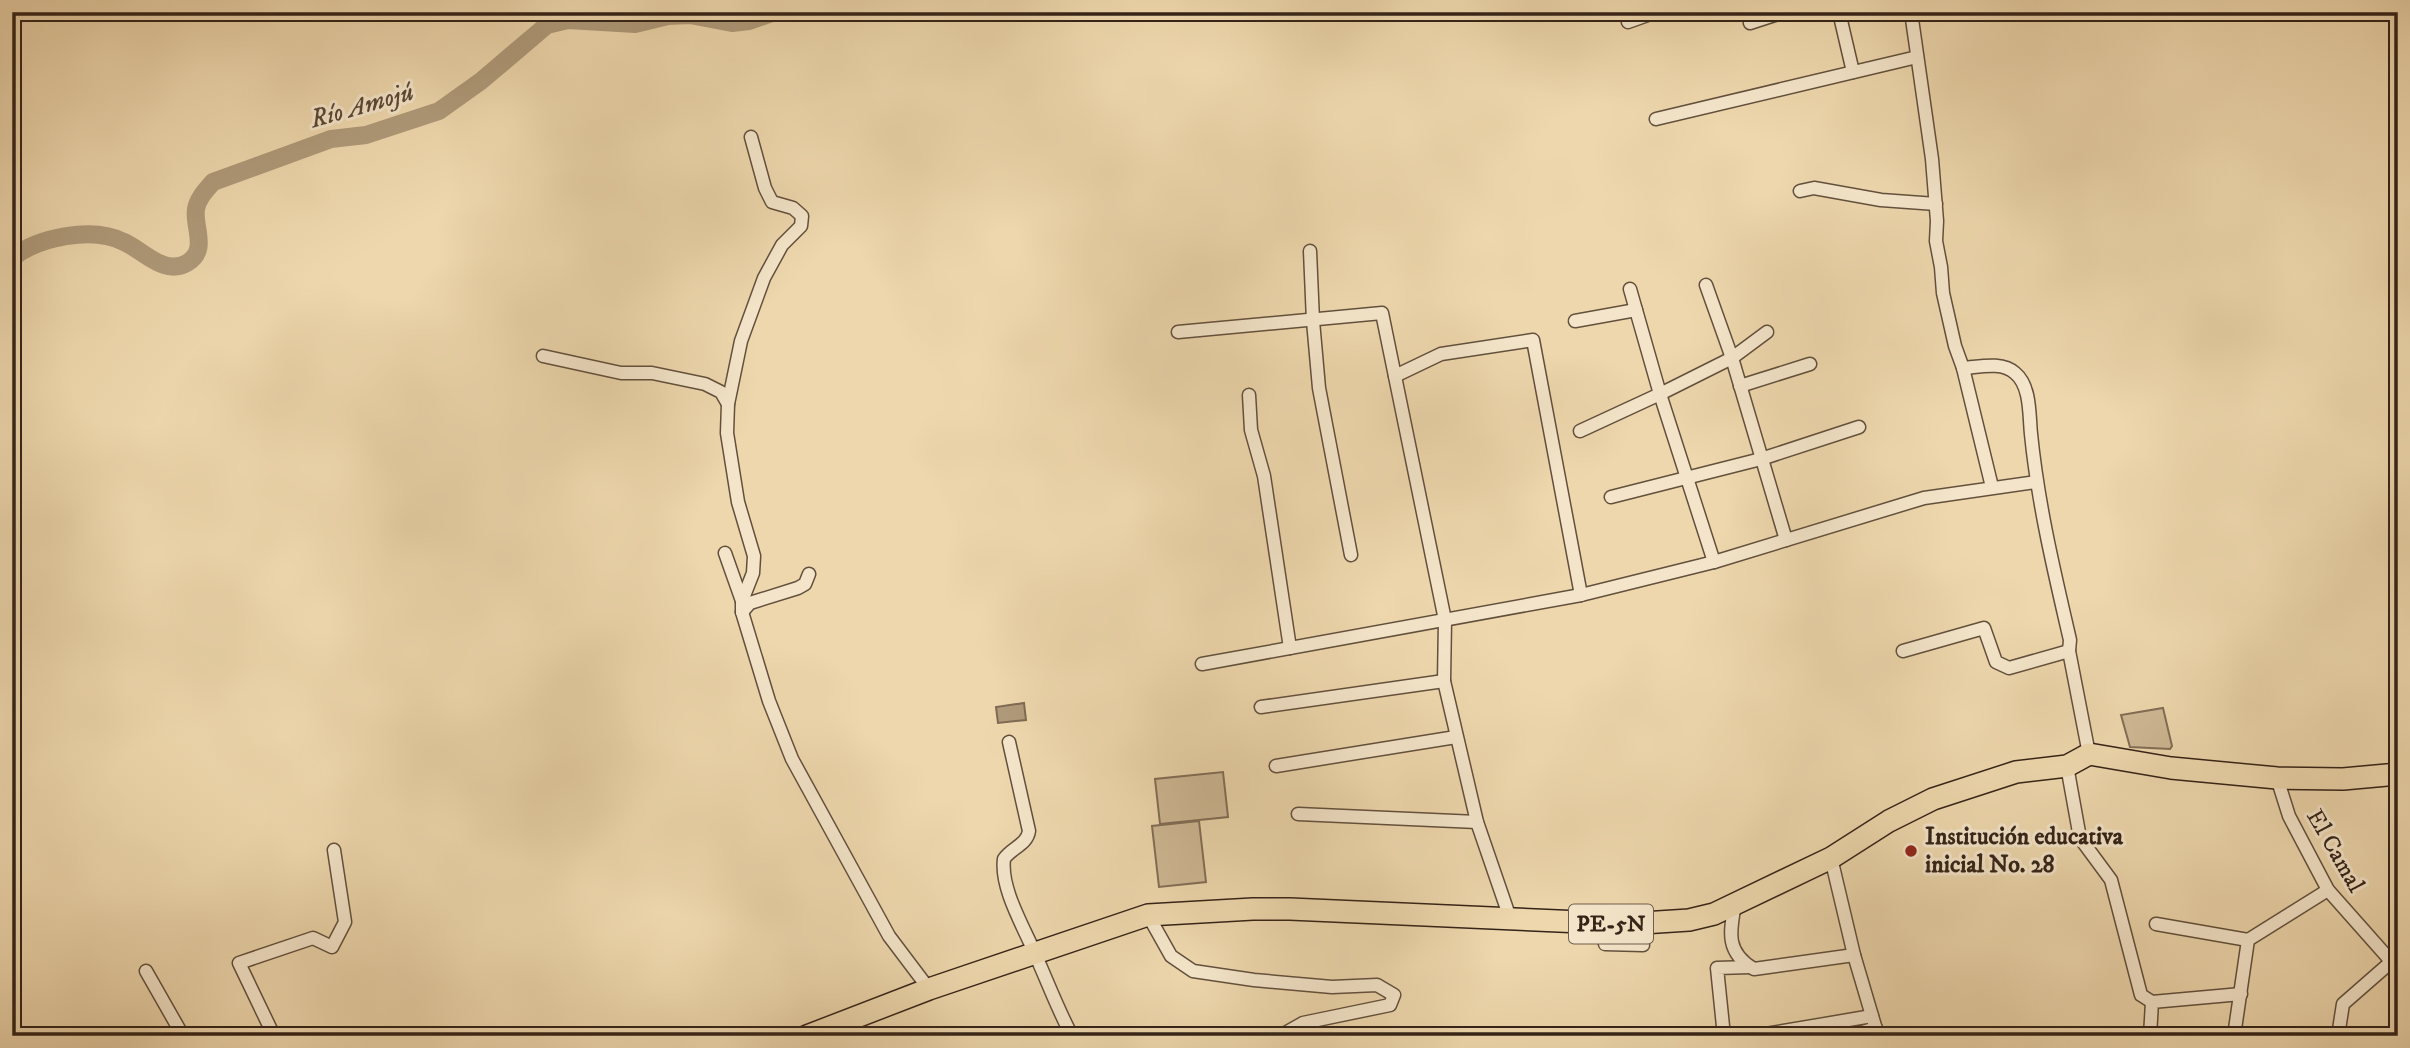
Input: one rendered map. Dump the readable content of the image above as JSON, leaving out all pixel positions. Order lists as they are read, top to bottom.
{
  "streets": {
    "highway": ["PE-5N"],
    "street": ["El Camal"]
  },
  "water": ["Río Amojú"],
  "places": ["Institución educativa inicial No. 28"]
}
